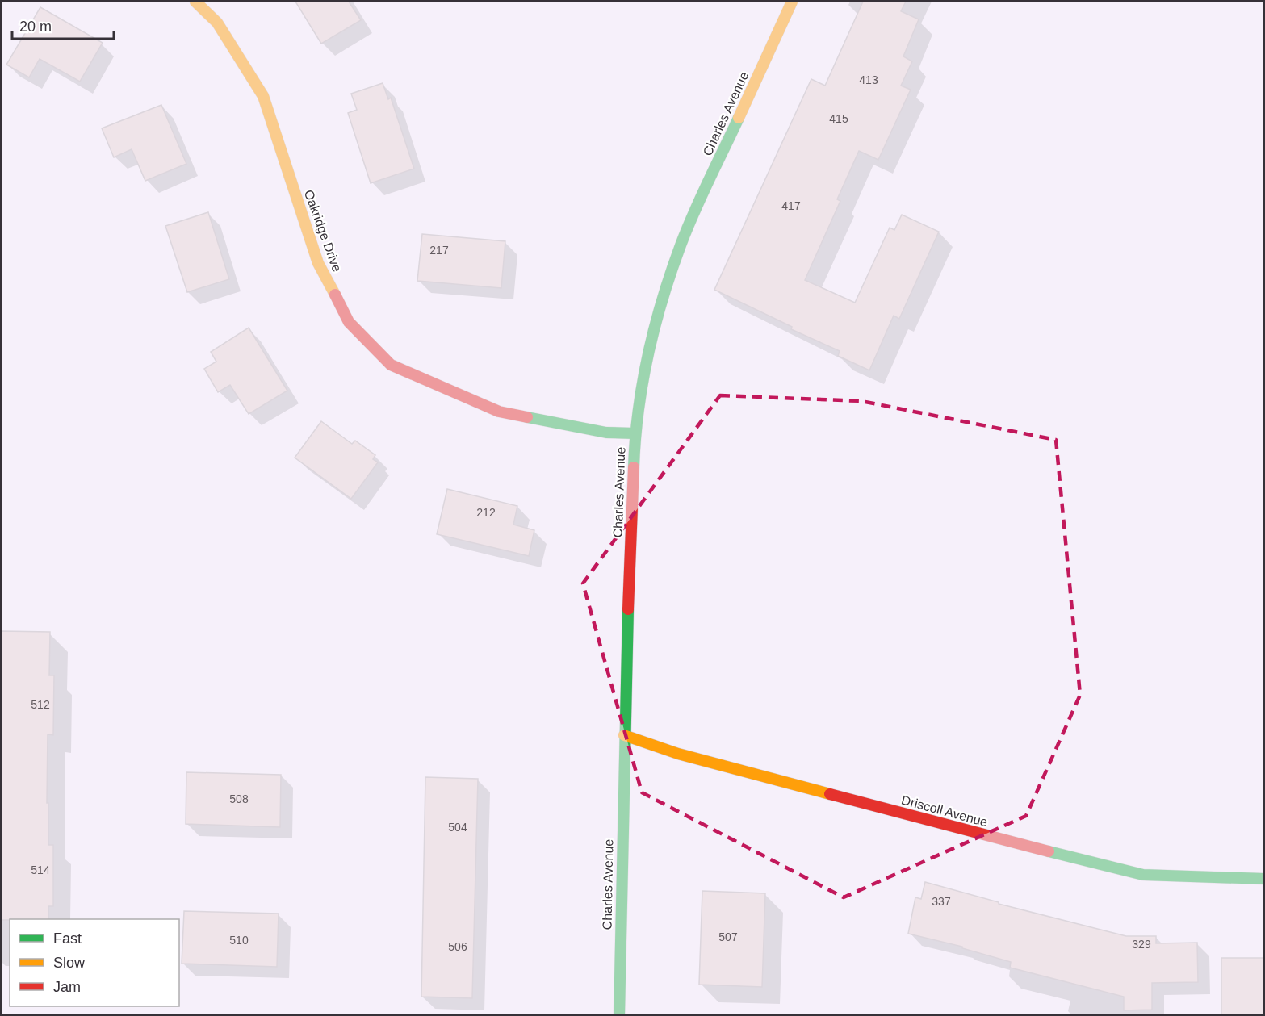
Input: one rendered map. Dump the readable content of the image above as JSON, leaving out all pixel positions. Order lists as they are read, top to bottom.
{
  "streets": {
    "street": ["Charles Avenue", "Oakridge Drive", "Driscoll Avenue"]
  },
  "crossings": [
    ["Charles Avenue", "Oakridge Drive"],
    ["Charles Avenue", "Driscoll Avenue"]
  ],
  "house_numbers": [
    "413",
    "415",
    "417",
    "217",
    "212",
    "512",
    "508",
    "504",
    "514",
    "337",
    "507",
    "510",
    "329",
    "506"
  ],
  "legend": ["Fast", "Slow", "Jam"],
  "scale_bar": "20 m"
}
